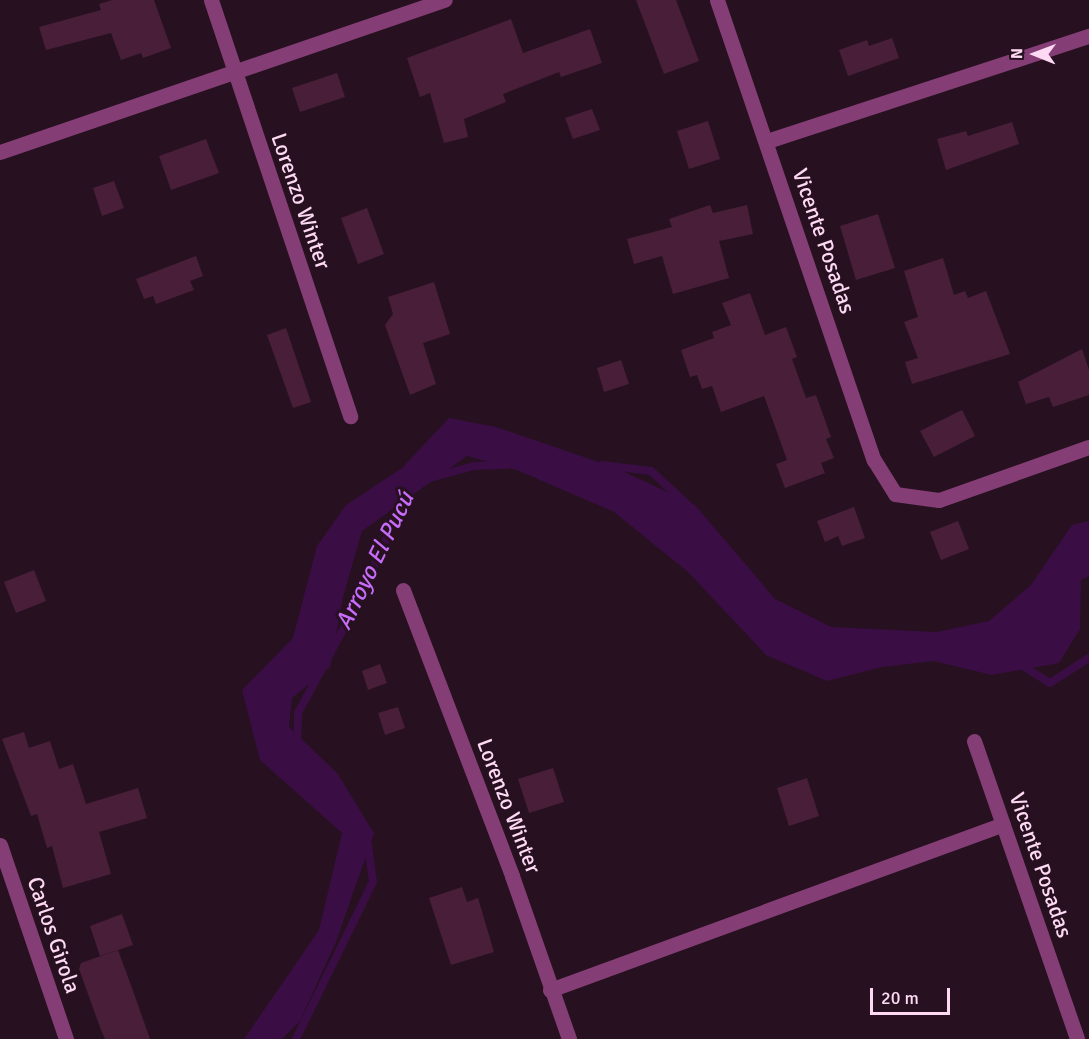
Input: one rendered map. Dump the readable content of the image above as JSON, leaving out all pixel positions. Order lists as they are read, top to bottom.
{
  "streets": {
    "street": ["Lorenzo Winter", "Vicente Posadas", "Carlos Girola"]
  },
  "water": ["Arroyo El Pucú"],
  "scale_bar": "20 m",
  "north": "left"
}
